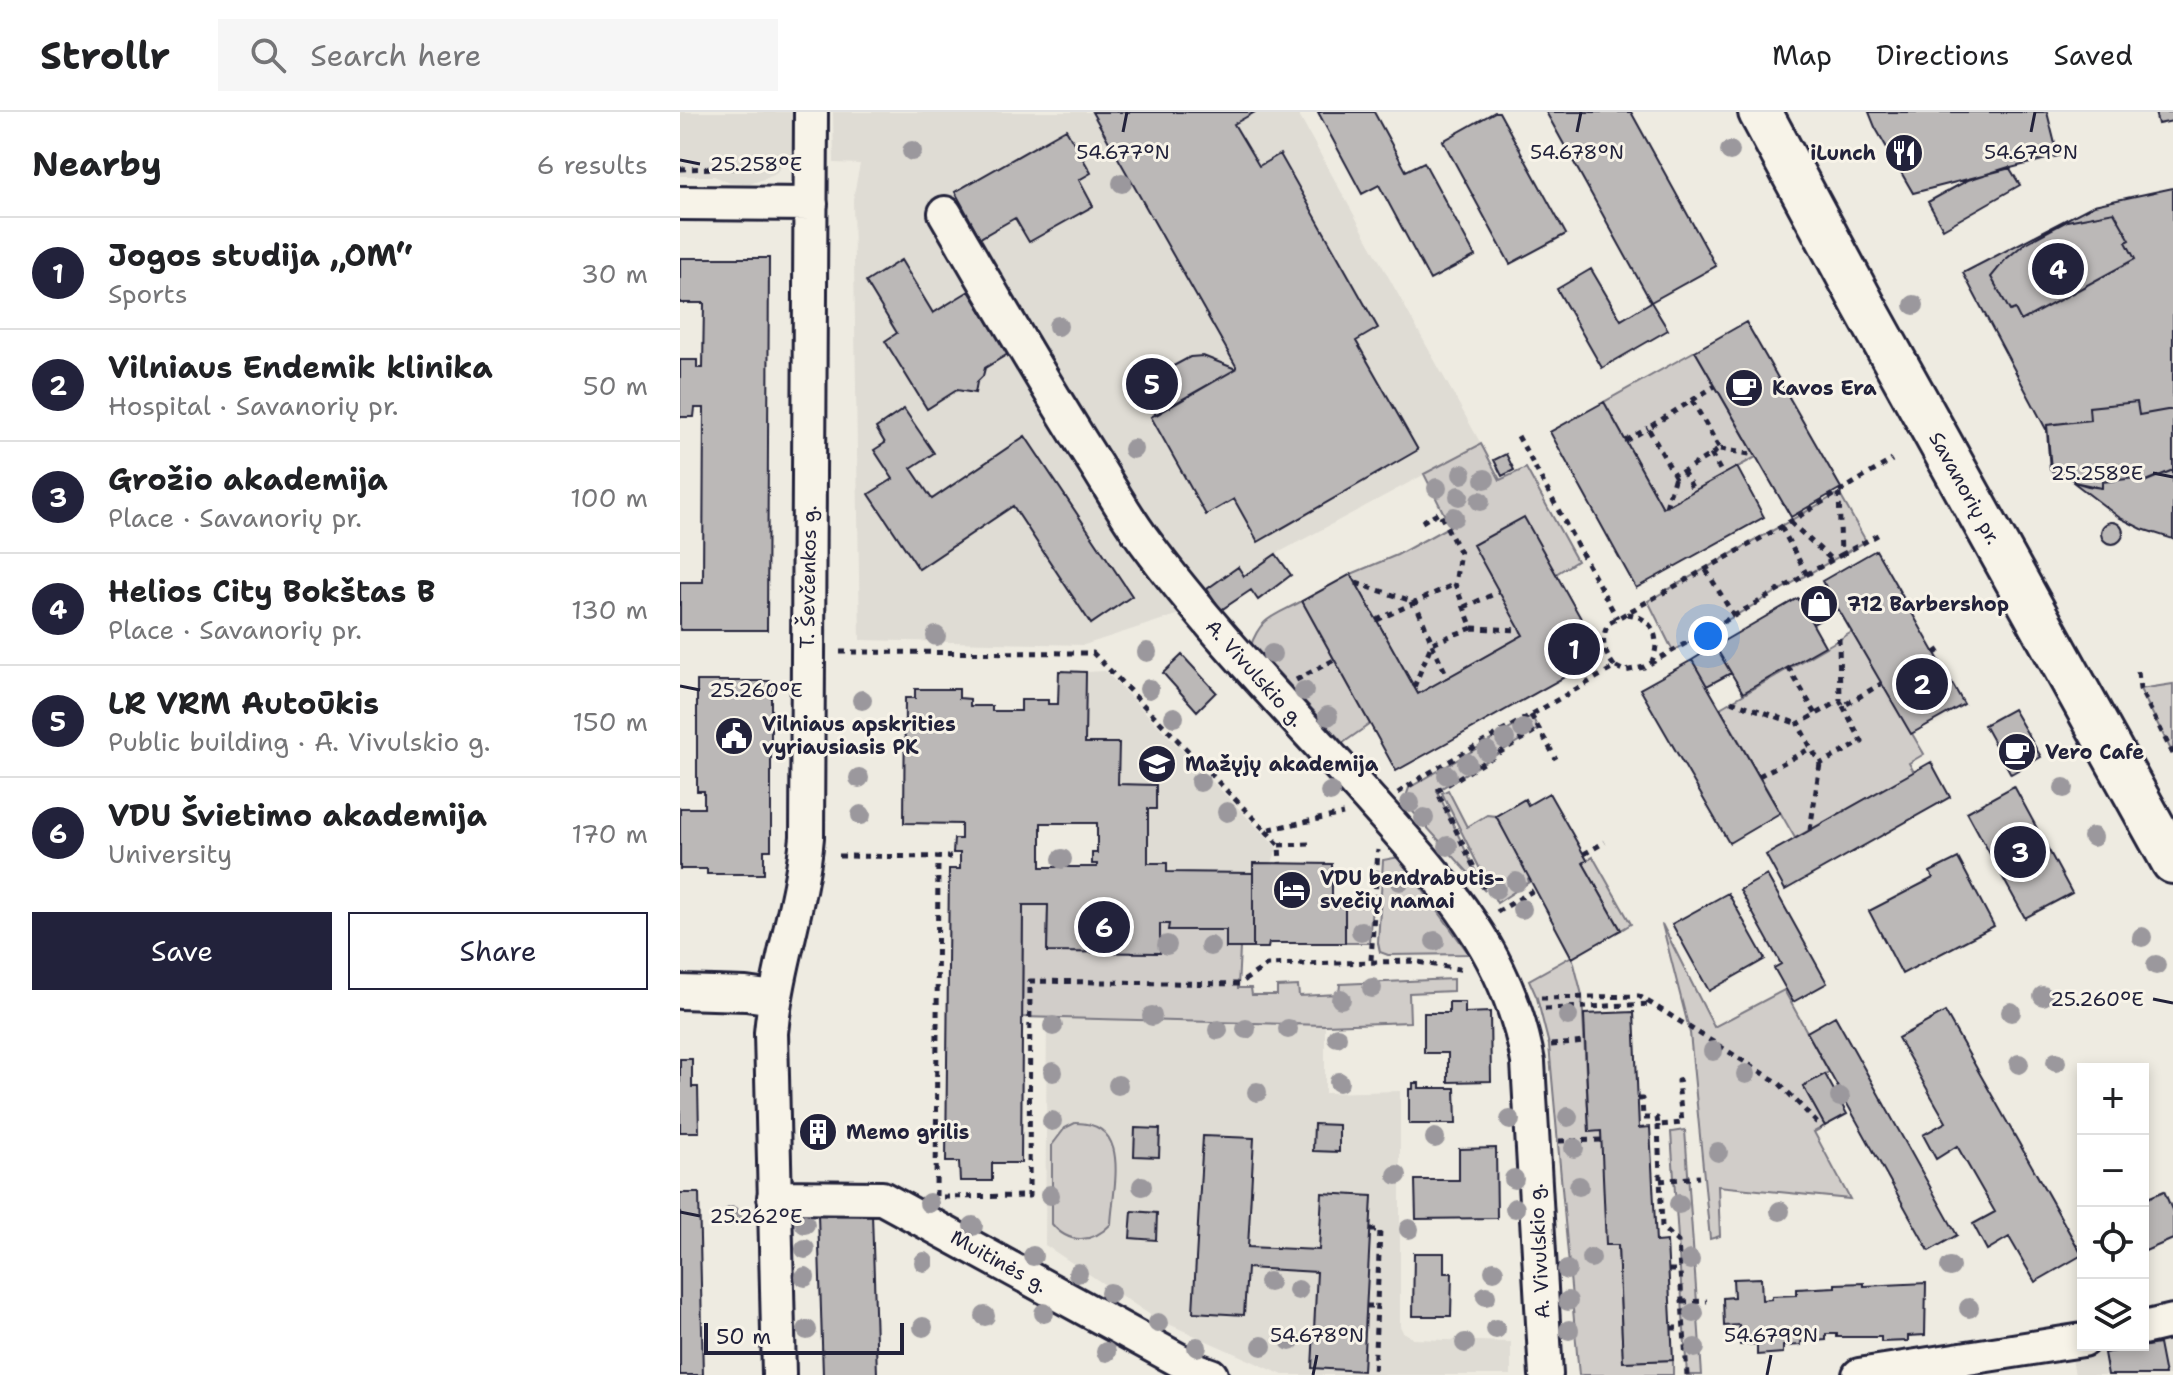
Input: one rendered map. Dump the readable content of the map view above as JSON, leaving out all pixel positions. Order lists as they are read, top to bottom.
{
  "streets": {
    "main road": ["Savanorių pr."],
    "street": ["T. Ševčenkos g.", "A. Vivulskio g.", "Muitinės g."]
  },
  "crossings": [
    ["T. Ševčenkos g.", "Muitinės g."]
  ],
  "places": {
    "restaurant": ["iLunch"],
    "cafe": ["Kavos Era", "Vero Cafe"],
    "shop": ["712 Barbershop"],
    "public building": ["Vilniaus apskrities vyriausiasis PK"],
    "school or university": ["Mažųjų akademija"],
    "hotel": ["VDU bendrabutis- svečių namai"],
    "building": ["Memo grilis"]
  },
  "scale_bar": "50 m",
  "page": {
    "header": "Strollr",
    "search": "Search here",
    "nav": ["Map", "Directions", "Saved"],
    "heading": ["Nearby", "6 results"],
    "list": [
      {
        "mark": "1",
        "name": "Jogos studija „OM“",
        "note": "Sports",
        "value": "30 m"
      },
      {
        "mark": "2",
        "name": "Vilniaus Endemik klinika",
        "note": "Hospital · Savanorių pr.",
        "value": "50 m"
      },
      {
        "mark": "3",
        "name": "Grožio akademija",
        "note": "Place · Savanorių pr.",
        "value": "100 m"
      },
      {
        "mark": "4",
        "name": "Helios City Bokštas B",
        "note": "Place · Savanorių pr.",
        "value": "130 m"
      },
      {
        "mark": "5",
        "name": "LR VRM Autoūkis",
        "note": "Public building · A. Vivulskio g.",
        "value": "150 m"
      },
      {
        "mark": "6",
        "name": "VDU Švietimo akademija",
        "note": "University",
        "value": "170 m"
      }
    ],
    "pins": [
      "4",
      "5",
      "1",
      "2",
      "3",
      "6"
    ],
    "buttons": ["Save", "Share"],
    "map_buttons": ["+", "−"],
    "scale": "50 m"
  },
  "coordinates": [
    "54.677°N",
    "54.678°N",
    "54.679°N",
    "25.258°E",
    "25.260°E",
    "25.262°E"
  ]
}
